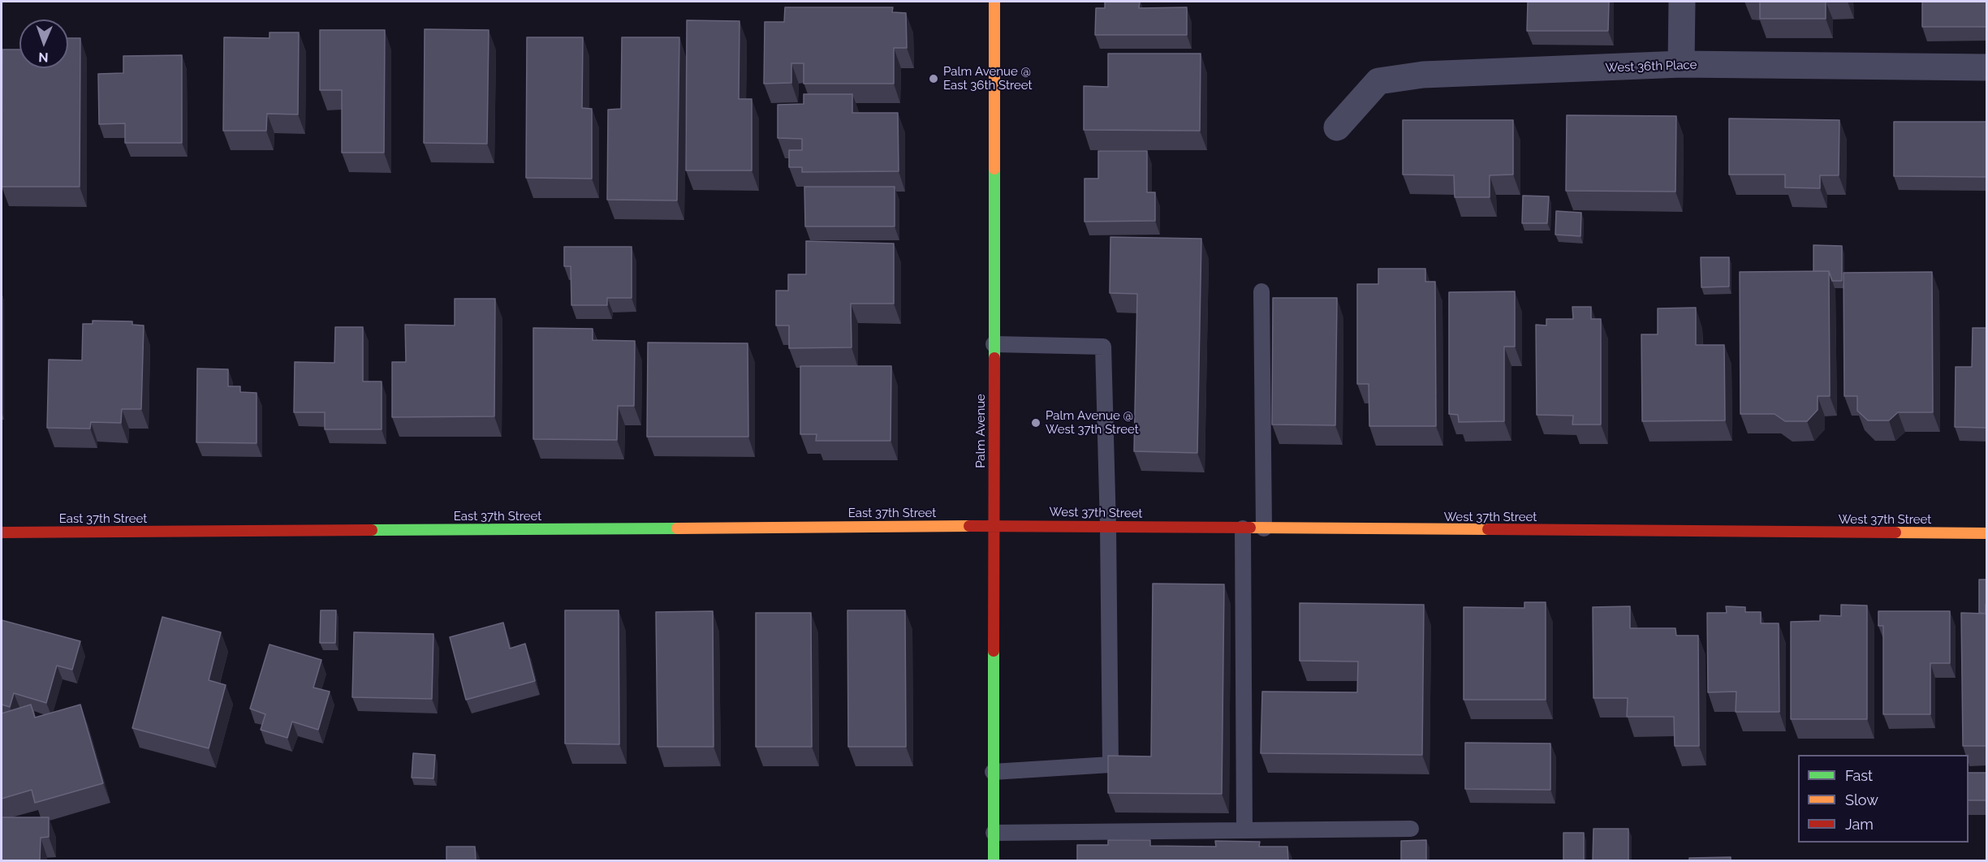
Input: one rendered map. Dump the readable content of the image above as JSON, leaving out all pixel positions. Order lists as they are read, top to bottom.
{
  "streets": {
    "street": [
      "West 36th Place",
      "Palm Avenue",
      "East 37th Street",
      "West 37th Street"
    ]
  },
  "crossings": [
    ["Palm Avenue", "East 37th Street"],
    ["Palm Avenue", "West 37th Street"],
    ["East 37th Street", "West 37th Street"]
  ],
  "places": ["Palm Avenue @ East 36th Street", "Palm Avenue @ West 37th Street"],
  "legend": ["Fast", "Slow", "Jam"],
  "north": "bottom"
}
